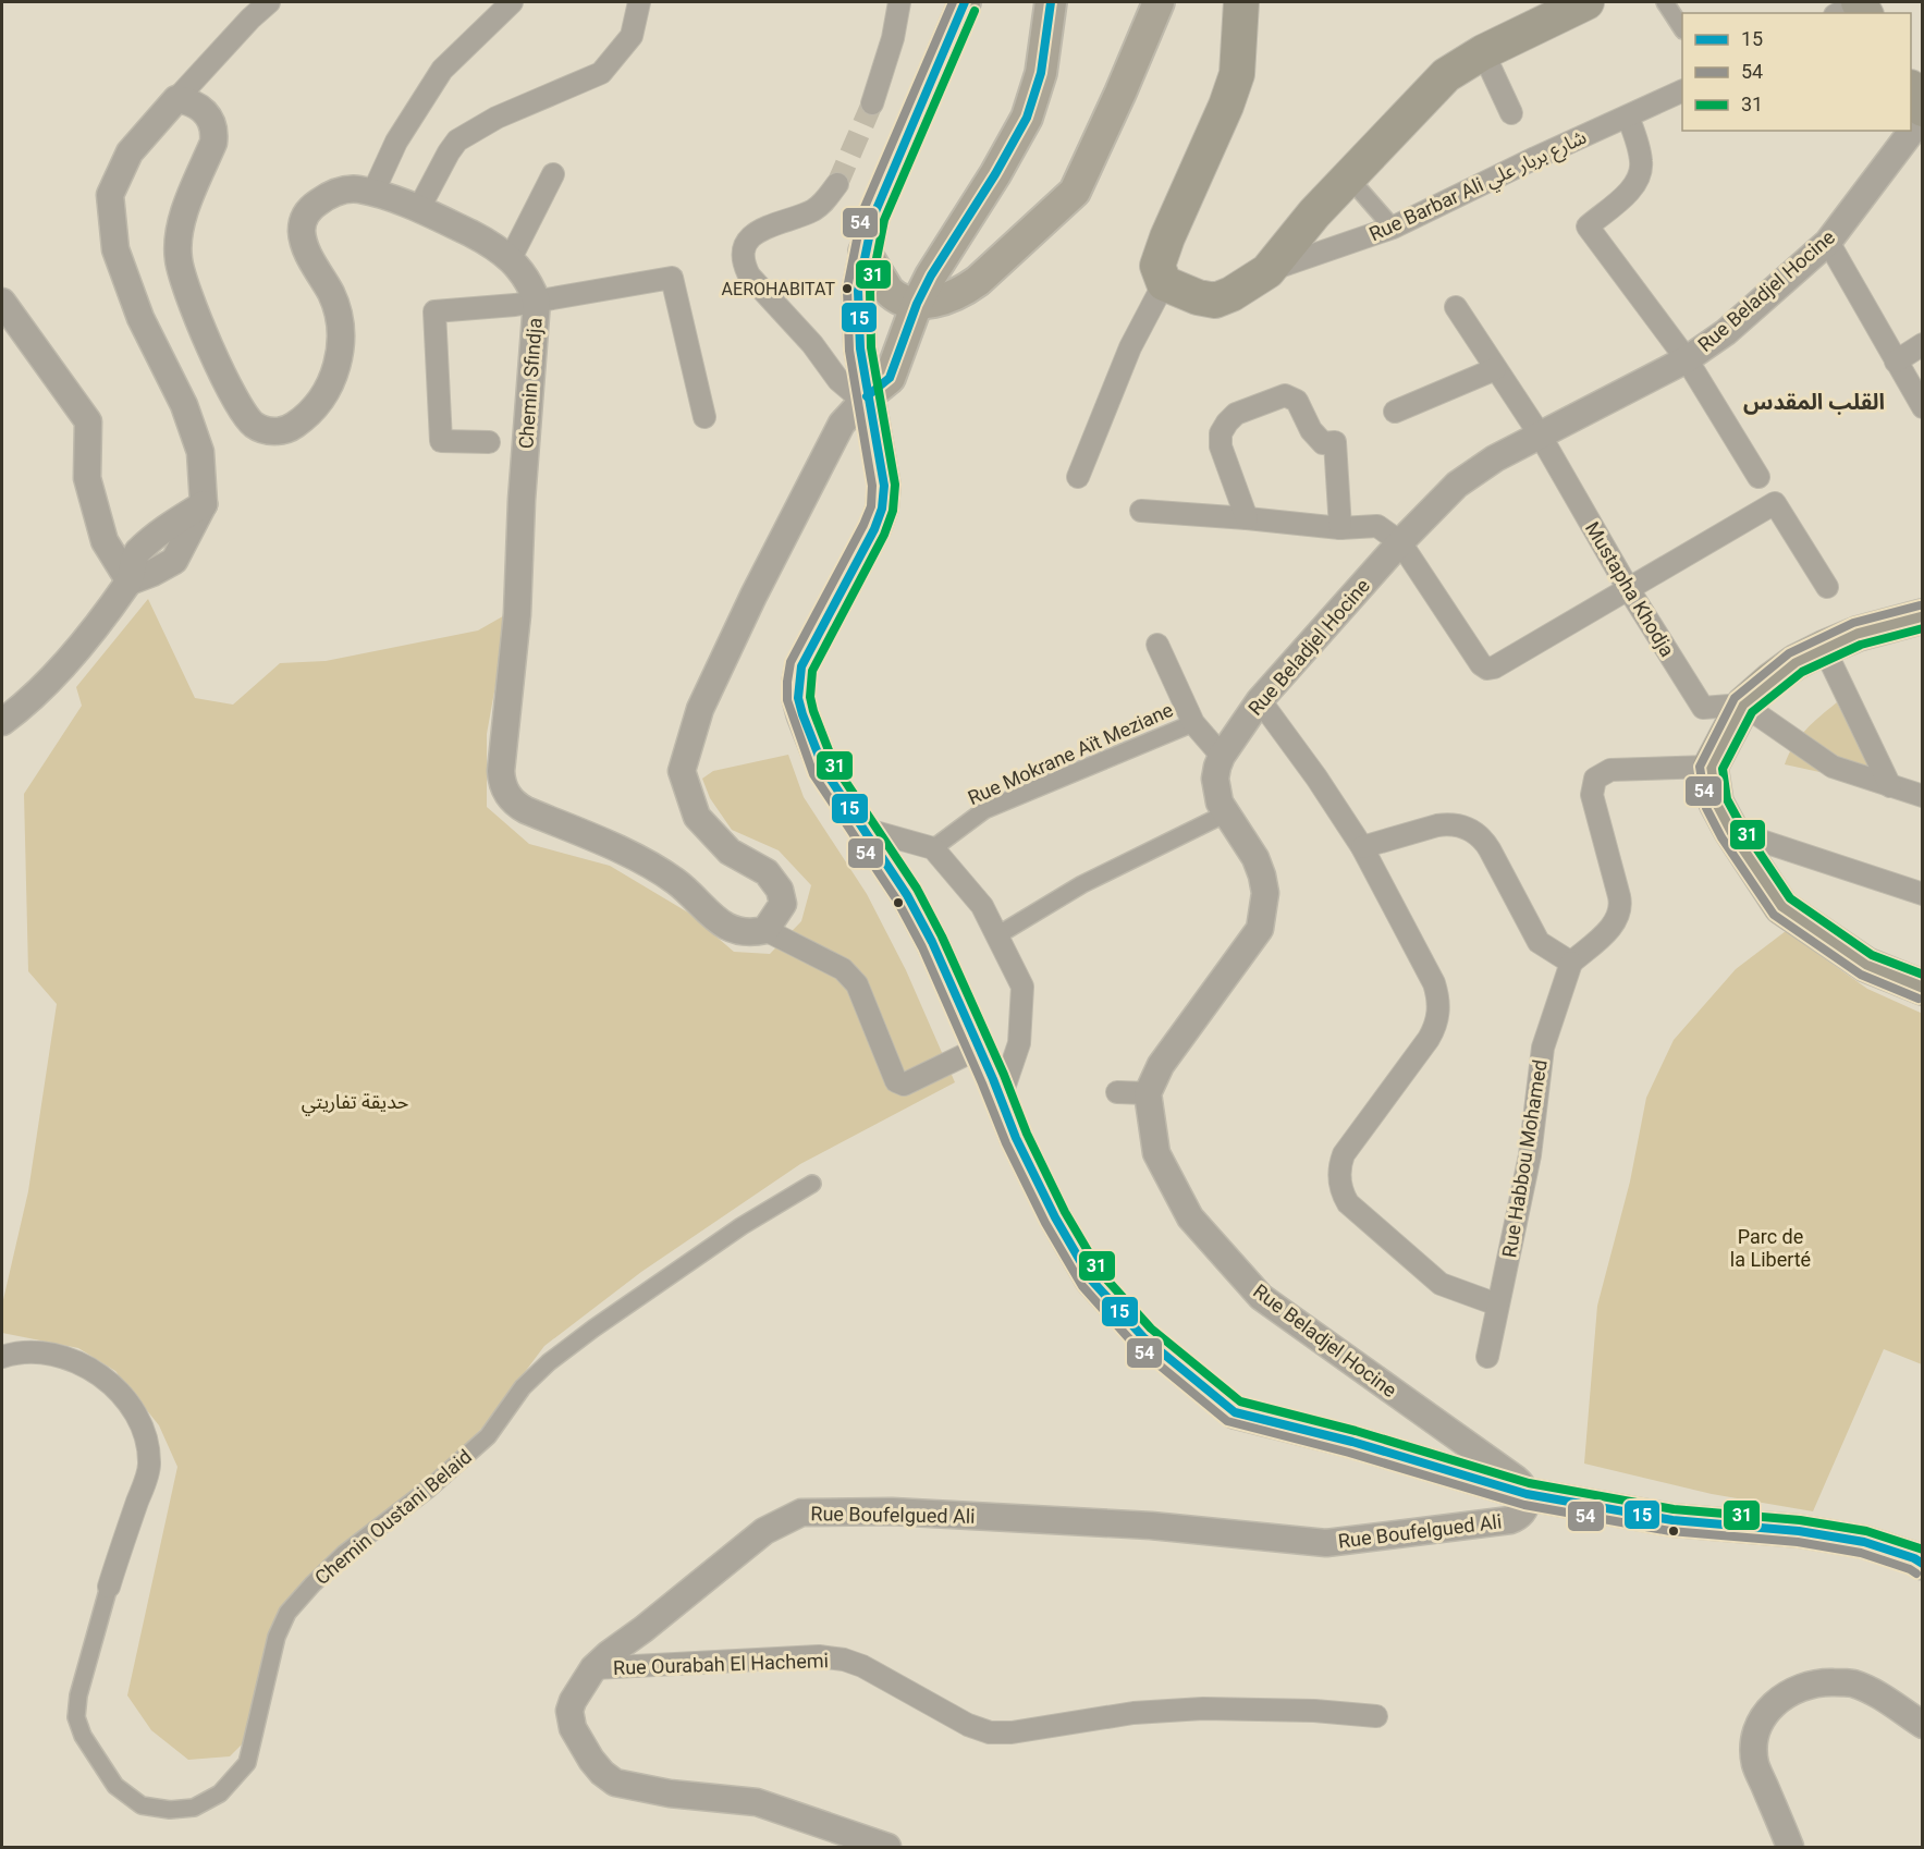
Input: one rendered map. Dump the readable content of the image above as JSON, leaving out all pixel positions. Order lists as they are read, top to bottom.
{
  "streets": {
    "street": [
      "Rue Barbar Ali شارع بربار علي",
      "Rue Beladjel Hocine",
      "Chemin Sfindja",
      "Mustapha Khodja",
      "Rue Mokrane Aït Meziane",
      "Rue Habbou Mohamed",
      "Rue Boufelgued Ali",
      "Chemin Oustani Belaid",
      "Rue Ourabah El Hachemi"
    ]
  },
  "crossings": [
    ["Rue Beladjel Hocine", "Mustapha Khodja"],
    ["Rue Beladjel Hocine", "Rue Boufelgued Ali"],
    ["Rue Boufelgued Ali", "Rue Ourabah El Hachemi"]
  ],
  "districts": ["القلب المقدس"],
  "parks": ["حديقة تفاريتي", "Parc de la Liberté"],
  "places": ["AEROHABITAT"],
  "lines": ["transit line 15", "transit line 54", "transit line 31"],
  "legend": ["15", "54", "31"]
}
